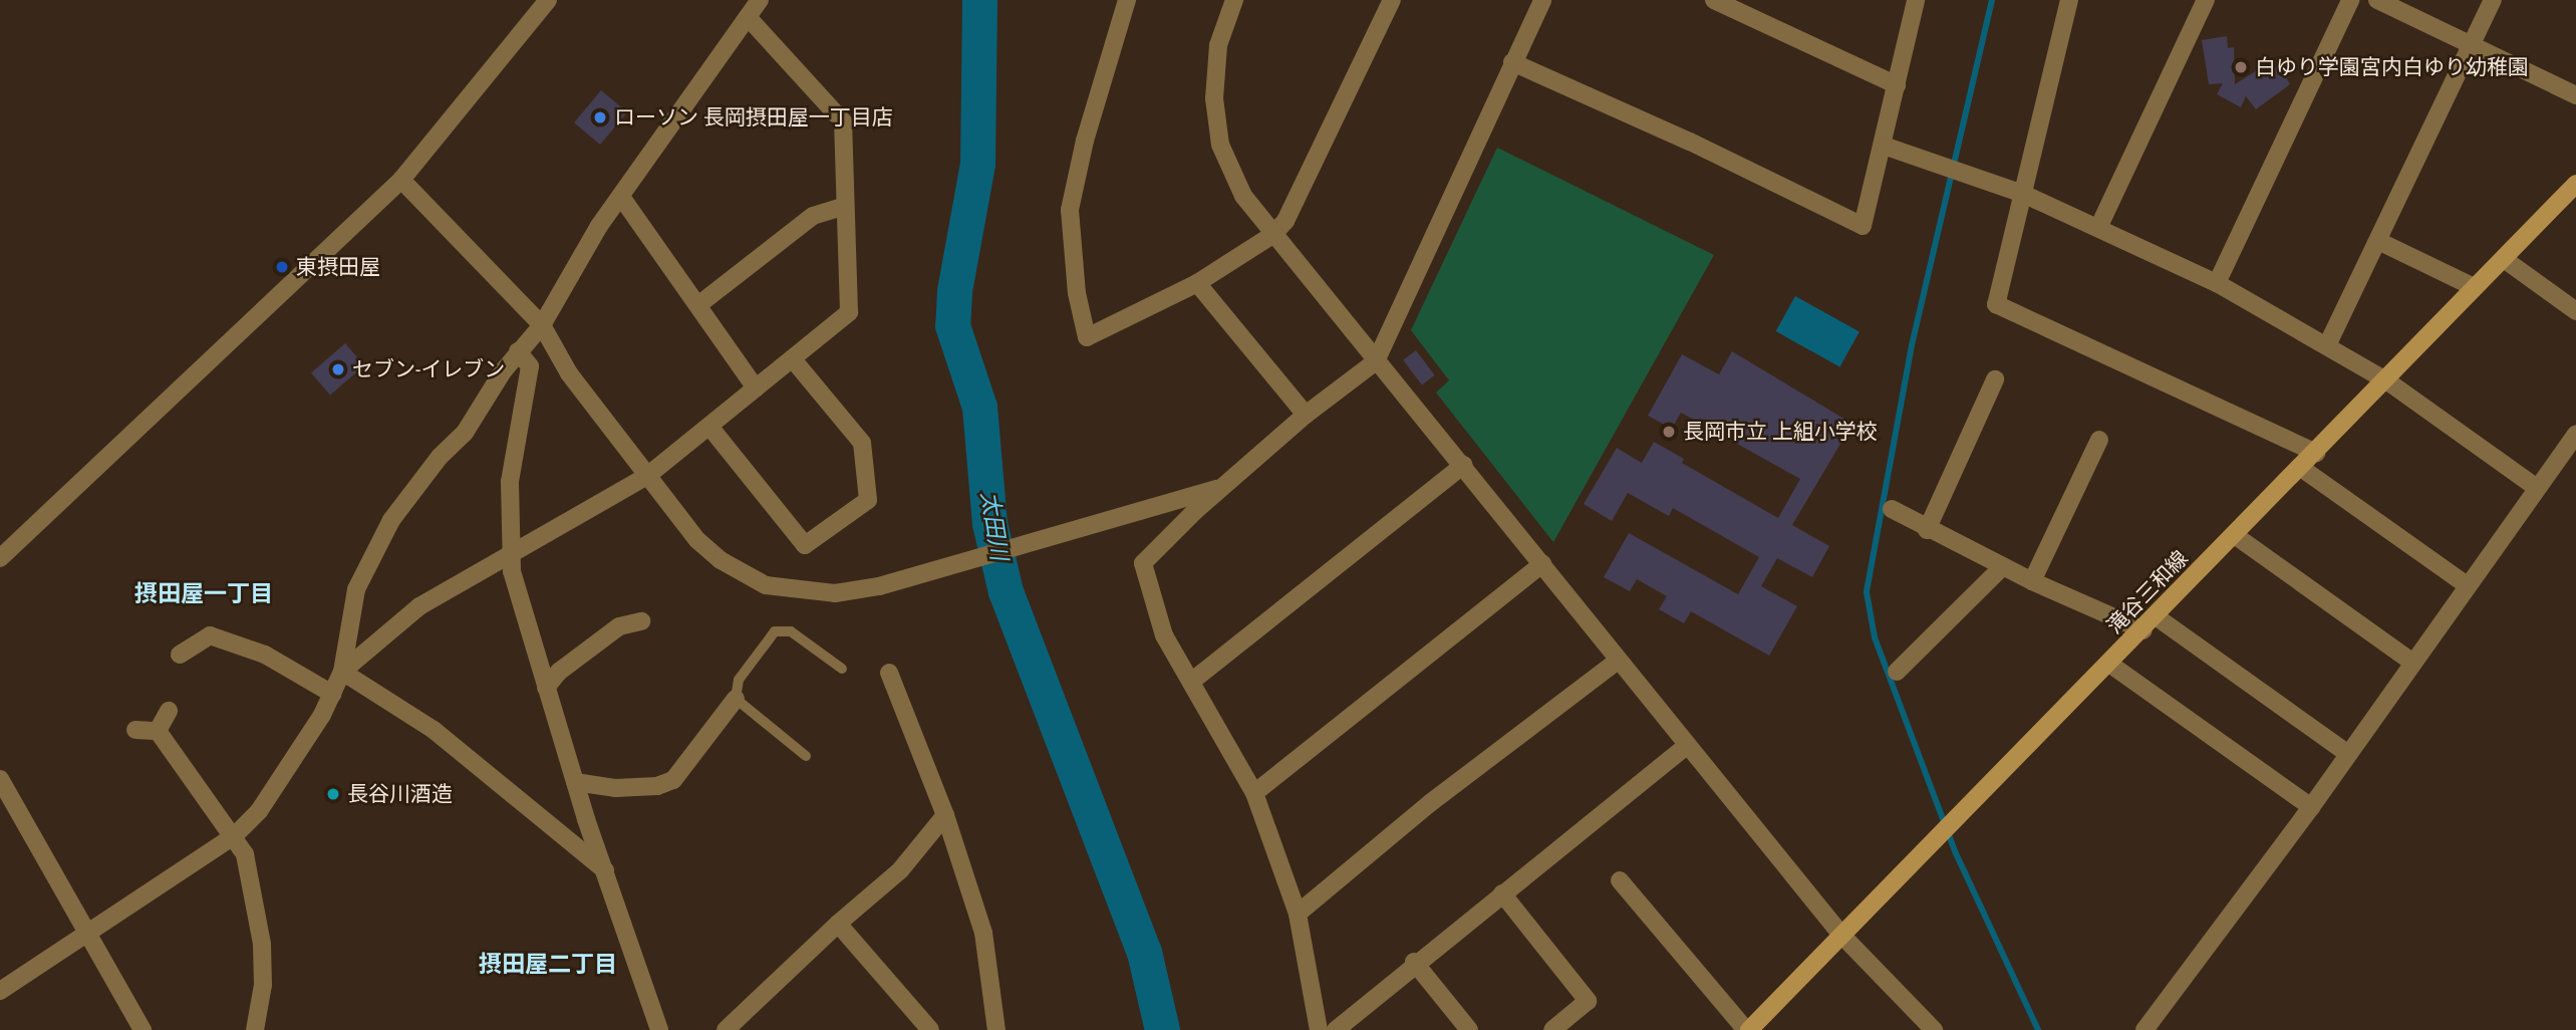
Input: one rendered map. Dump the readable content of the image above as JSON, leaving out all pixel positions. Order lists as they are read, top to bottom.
{
  "streets": {
    "main road": ["滝谷三和線"]
  },
  "districts": ["摂田屋一丁目", "摂田屋二丁目"],
  "water": ["太田川"],
  "places": [
    "白ゆり学園宮内白ゆり幼稚園",
    "ローソン 長岡摂田屋一丁目店",
    "東摂田屋",
    "セブン-イレブン",
    "長岡市立 上組小学校",
    "長谷川酒造"
  ]
}
